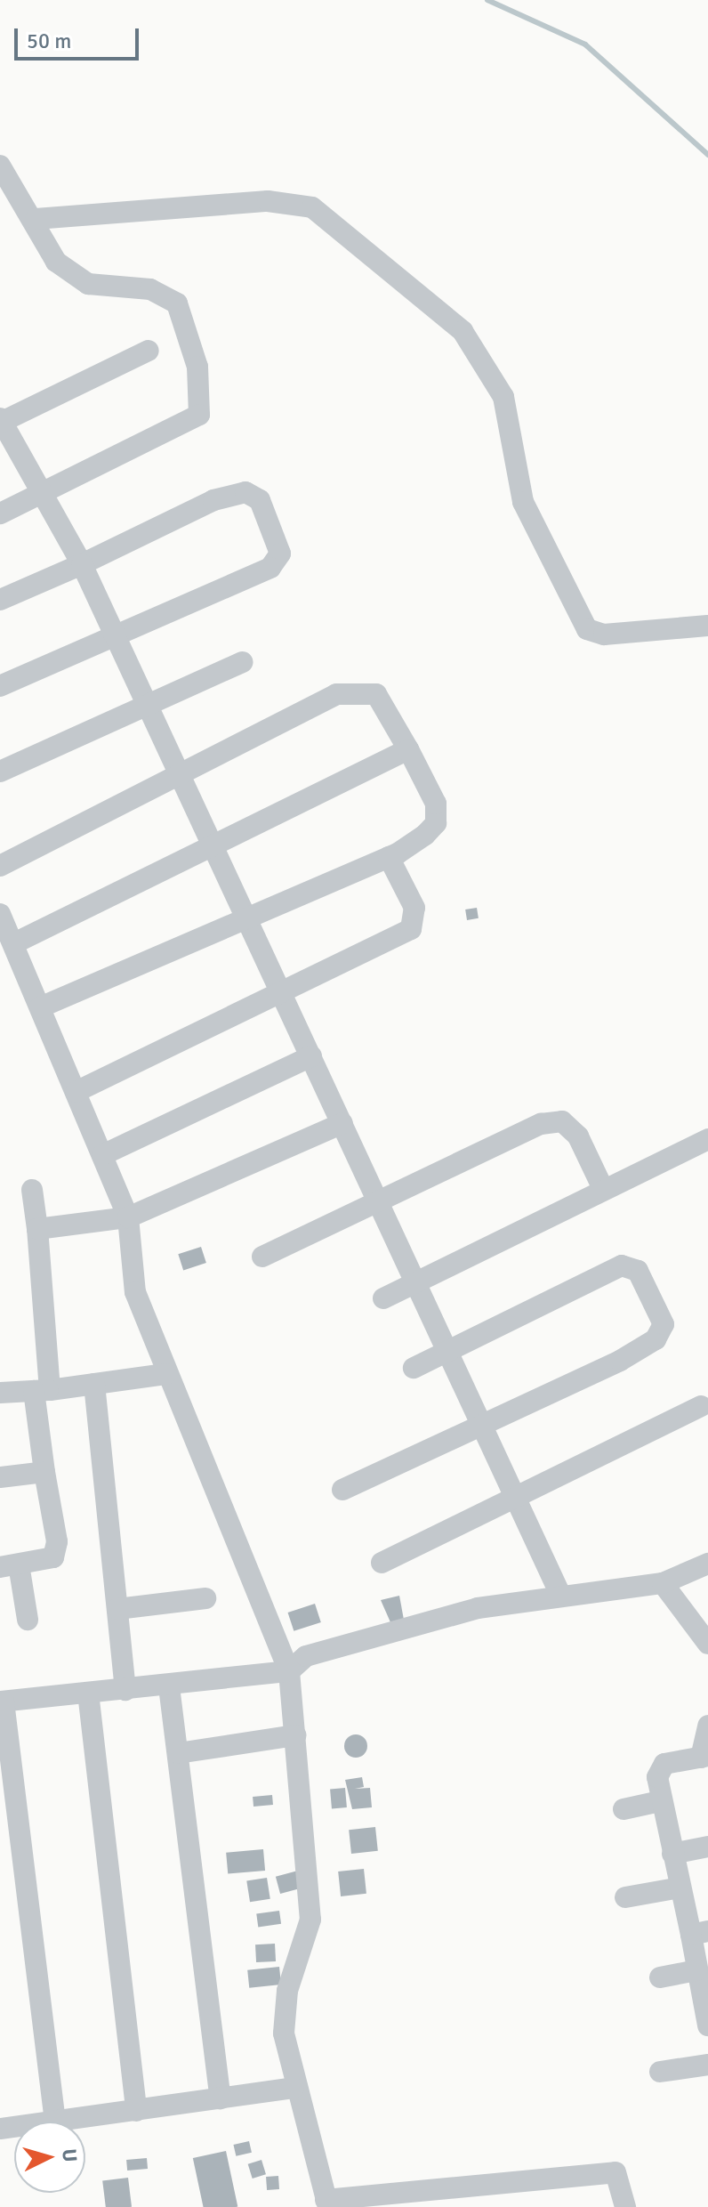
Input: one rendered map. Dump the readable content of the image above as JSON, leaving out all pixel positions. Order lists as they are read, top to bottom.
{
  "scale_bar": "50 m",
  "north": "right"
}
